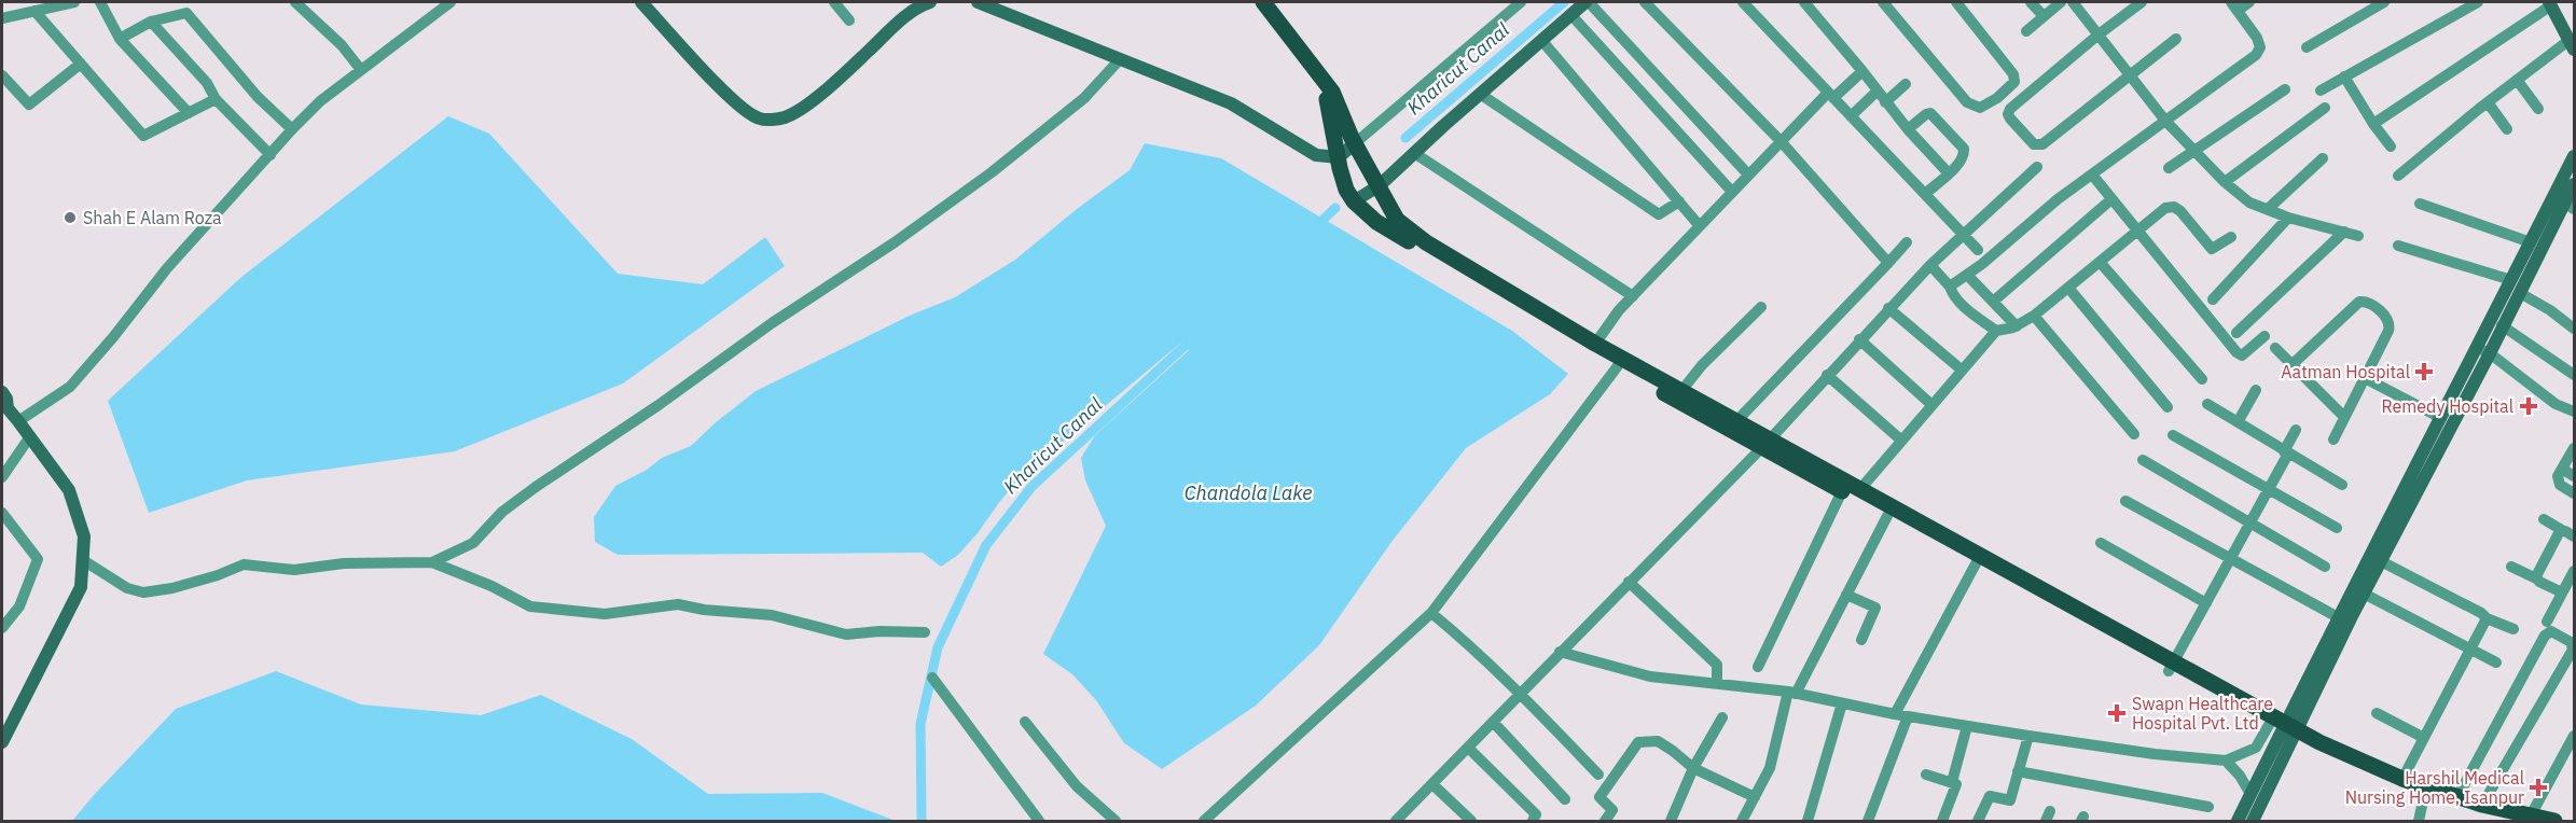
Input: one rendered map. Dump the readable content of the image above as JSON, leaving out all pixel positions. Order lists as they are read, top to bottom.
{
  "water": ["Kharicut Canal", "Chandola Lake"],
  "places": {
    "other": ["Shah E Alam Roza"],
    "health": [
      "Aatman Hospital",
      "Remedy Hospital",
      "Swapn Healthcare Hospital Pvt. Ltd",
      "Harshil Medical Nursing Home, Isanpur"
    ]
  }
}
